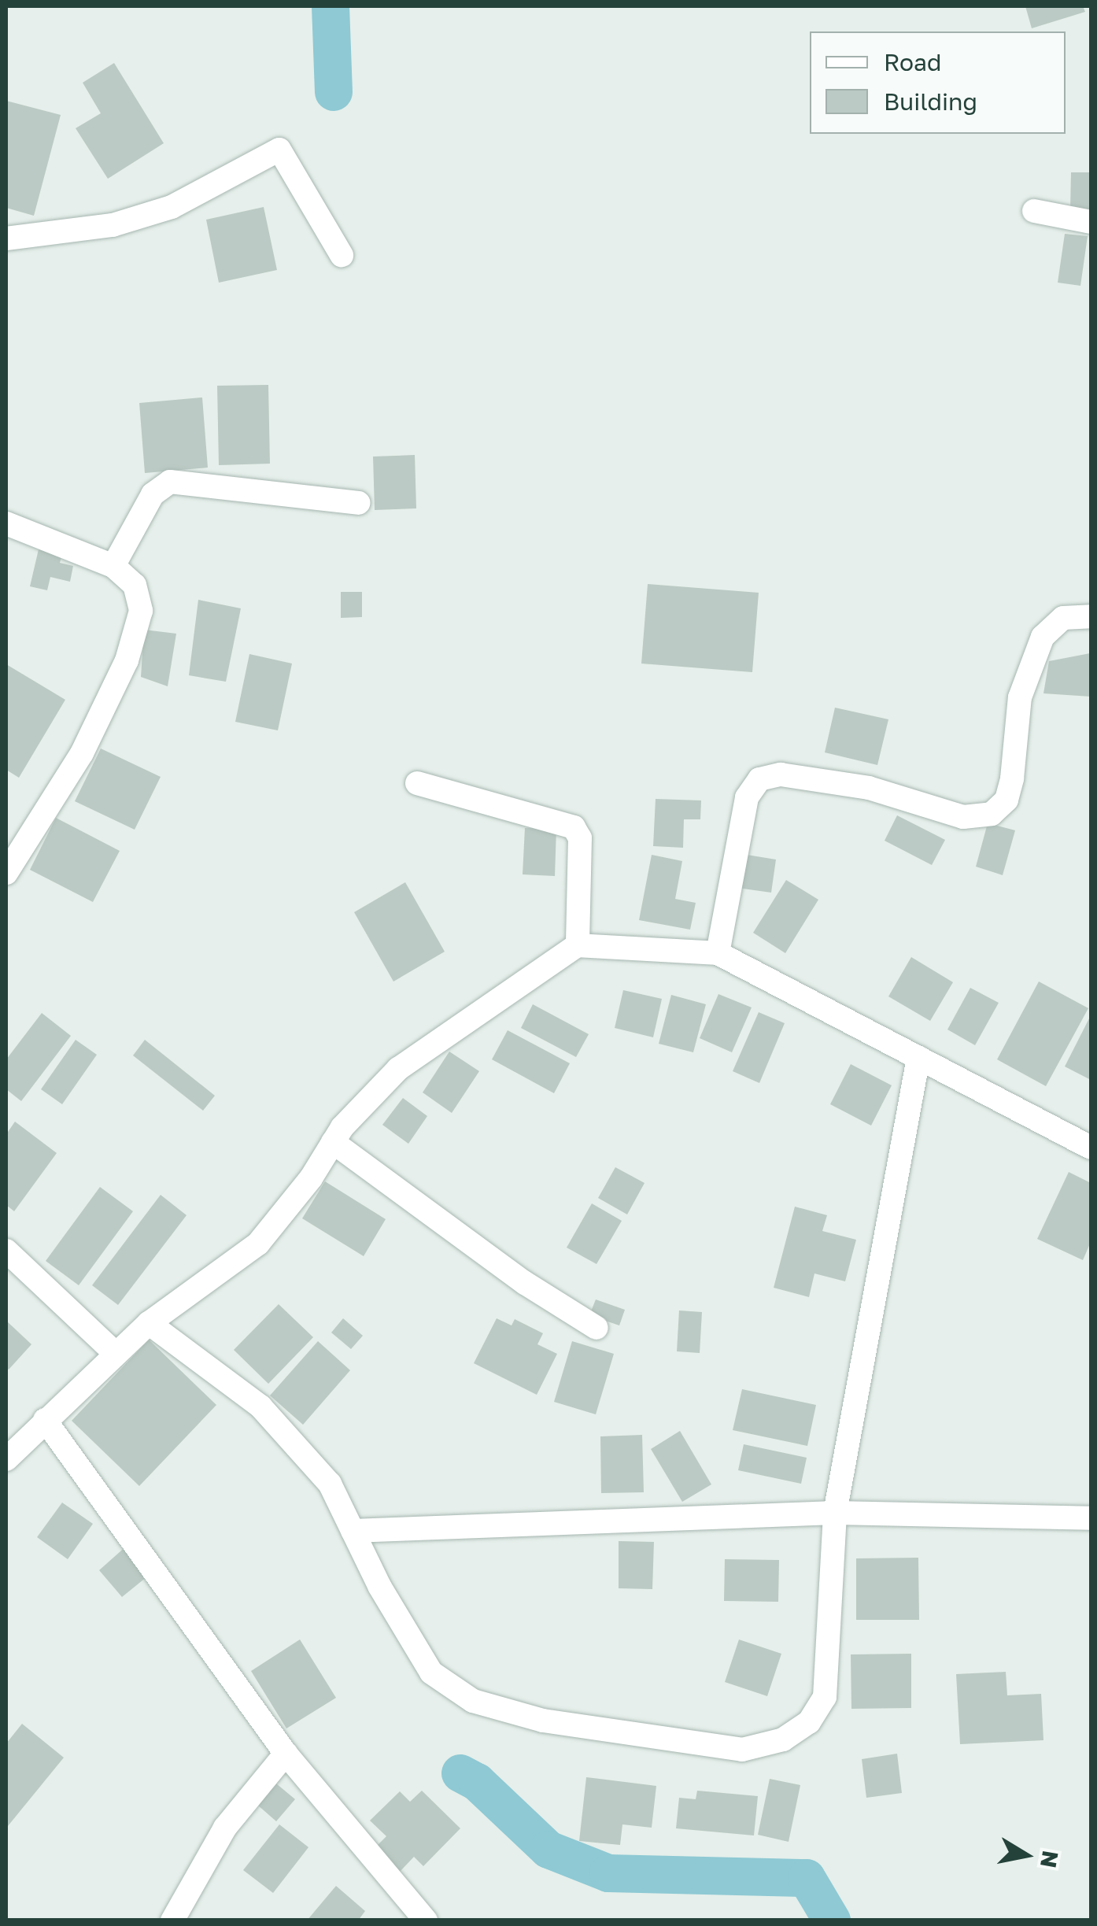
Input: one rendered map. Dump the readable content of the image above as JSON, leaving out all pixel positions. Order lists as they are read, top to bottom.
{
  "legend": ["Road", "Building"],
  "north": "right"
}
